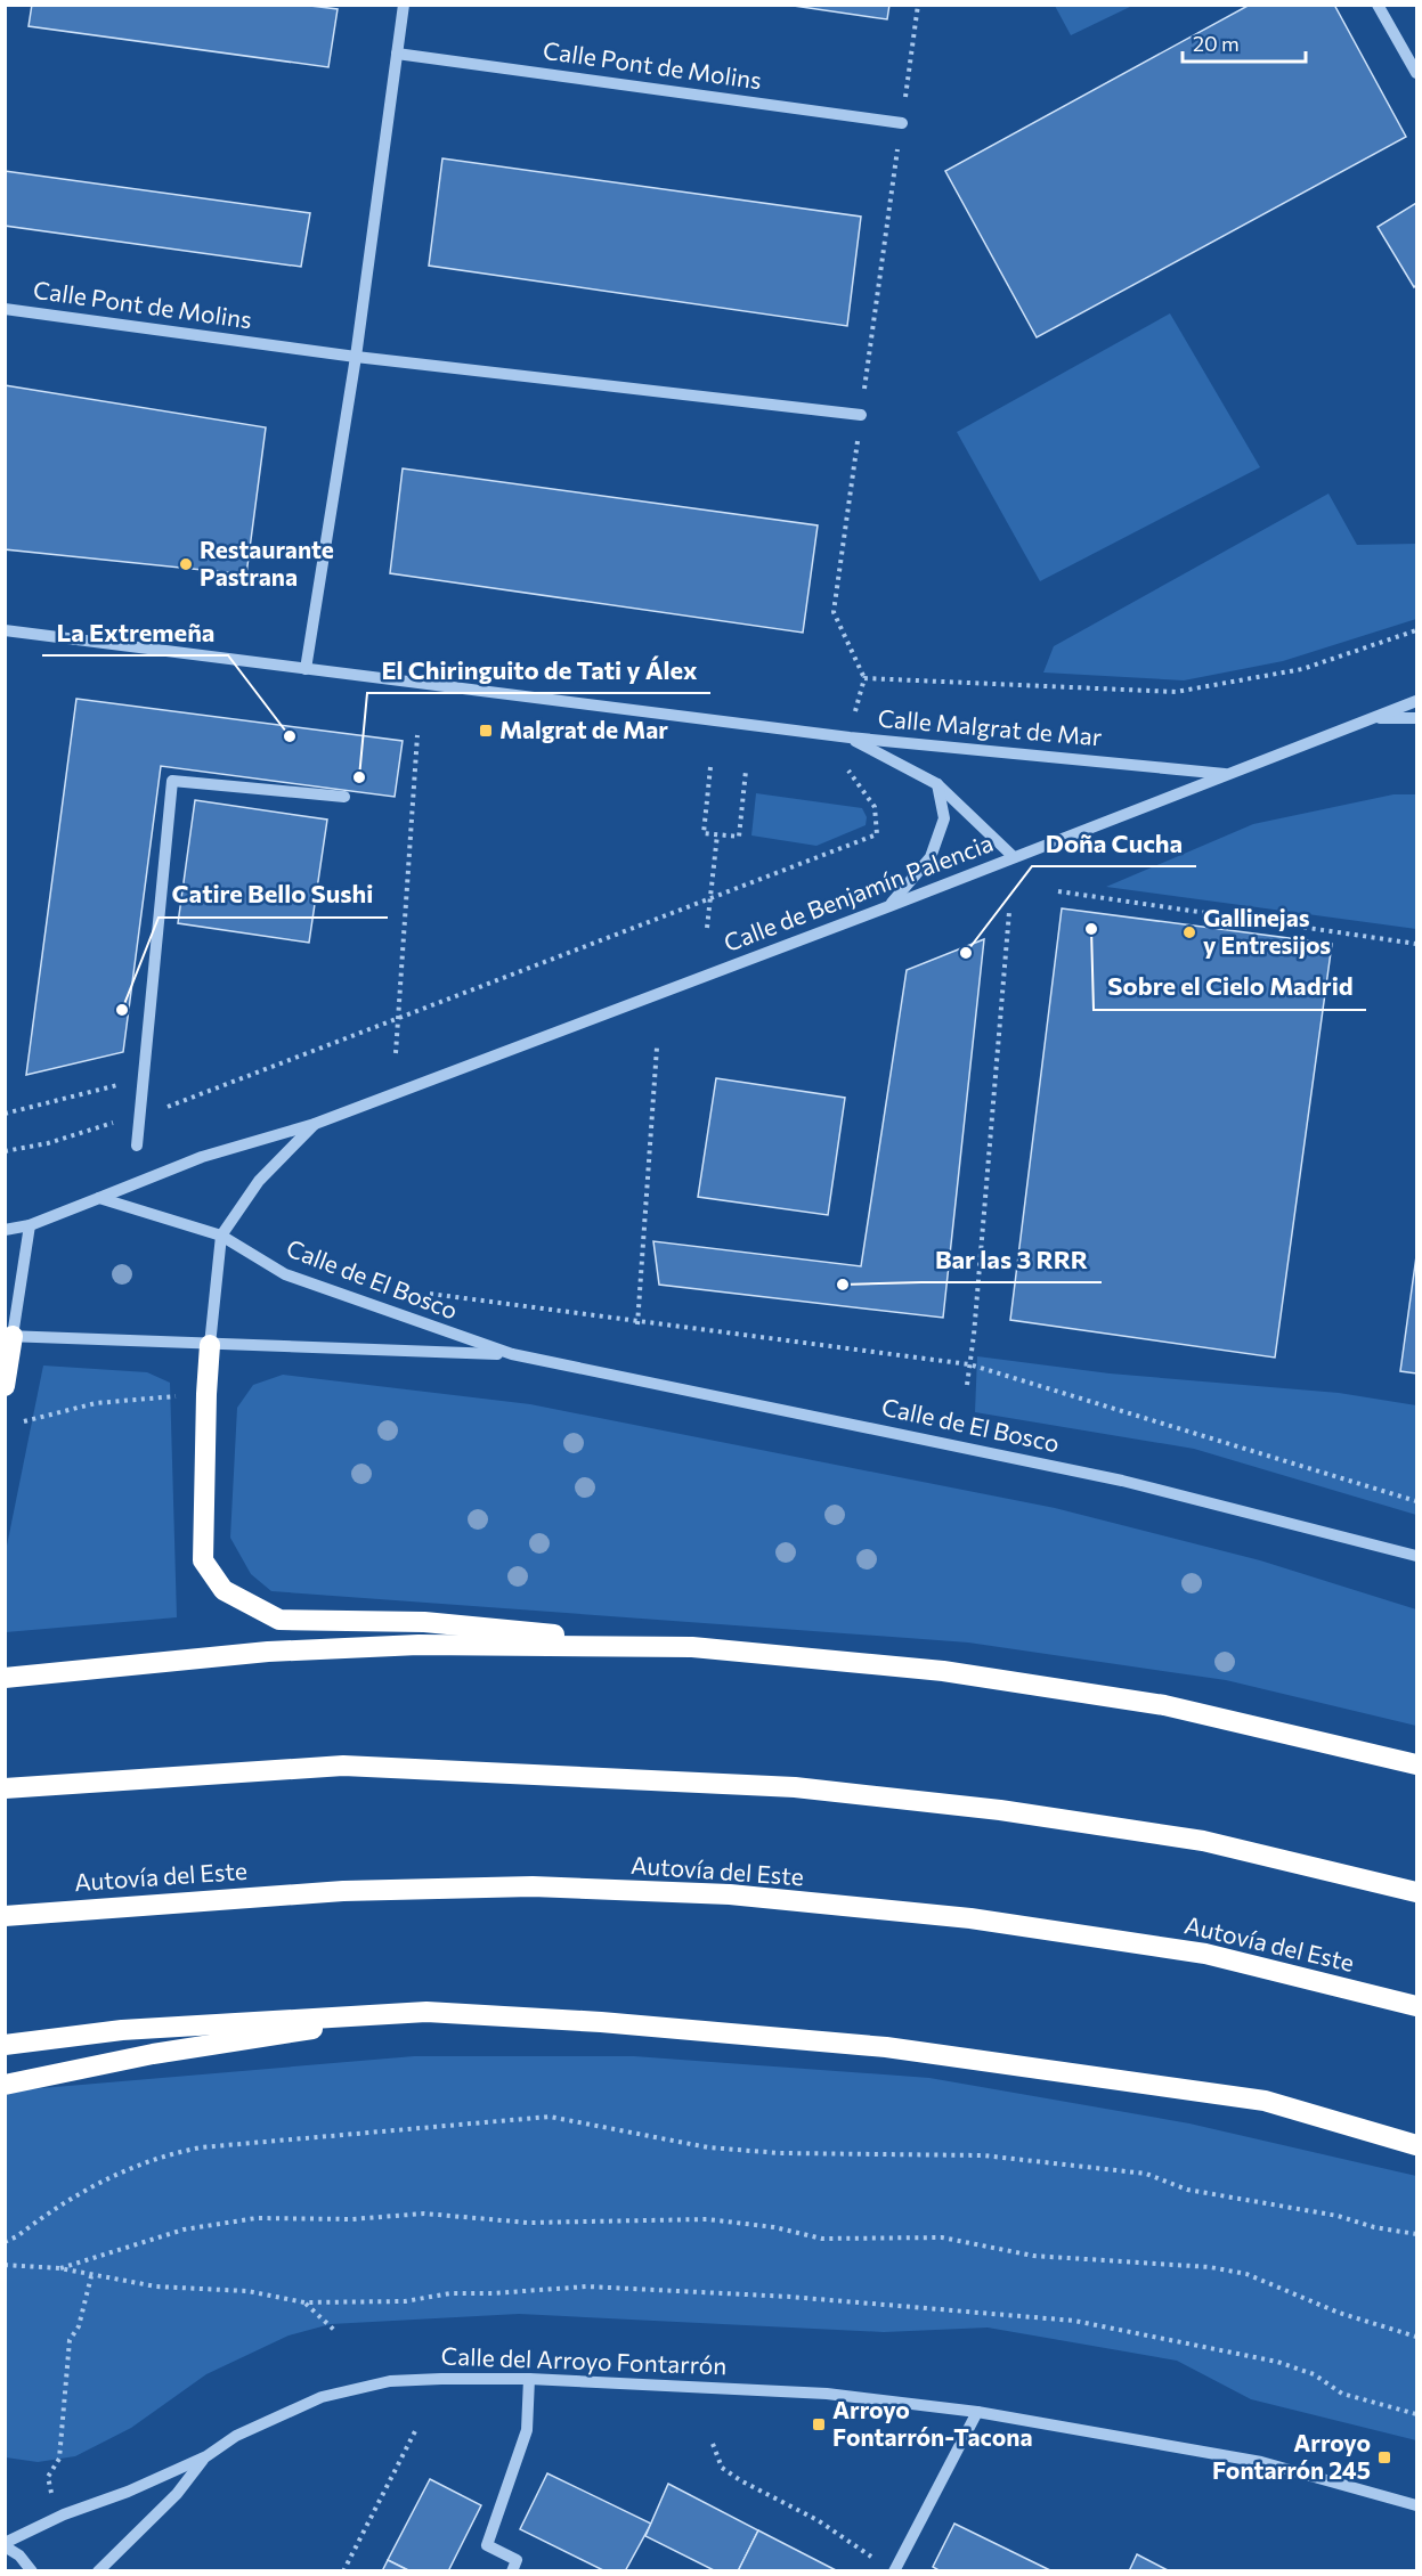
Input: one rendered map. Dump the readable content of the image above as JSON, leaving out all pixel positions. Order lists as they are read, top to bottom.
{
  "streets": {
    "highway": ["Autovía del Este"],
    "street": [
      "Calle Pont de Molins",
      "Calle Malgrat de Mar",
      "Calle de Benjamín Palencia",
      "Calle de El Bosco",
      "Calle del Arroyo Fontarrón"
    ]
  },
  "crossings": [
    ["Calle Malgrat de Mar", "Calle de Benjamín Palencia"],
    ["Calle de Benjamín Palencia", "Calle de El Bosco"]
  ],
  "places": {
    "other": [
      "Restaurante Pastrana",
      "La Extremeña",
      "El Chiringuito de Tati y Álex",
      "Sobre el Cielo Madrid",
      "Gallinejas y Entresijos",
      "Doña Cucha",
      "Catire Bello Sushi",
      "Bar las 3 RRR"
    ],
    "transit": ["Malgrat de Mar", "Arroyo Fontarrón-Tacona", "Arroyo Fontarrón 245"]
  },
  "scale_bar": "20 m"
}
